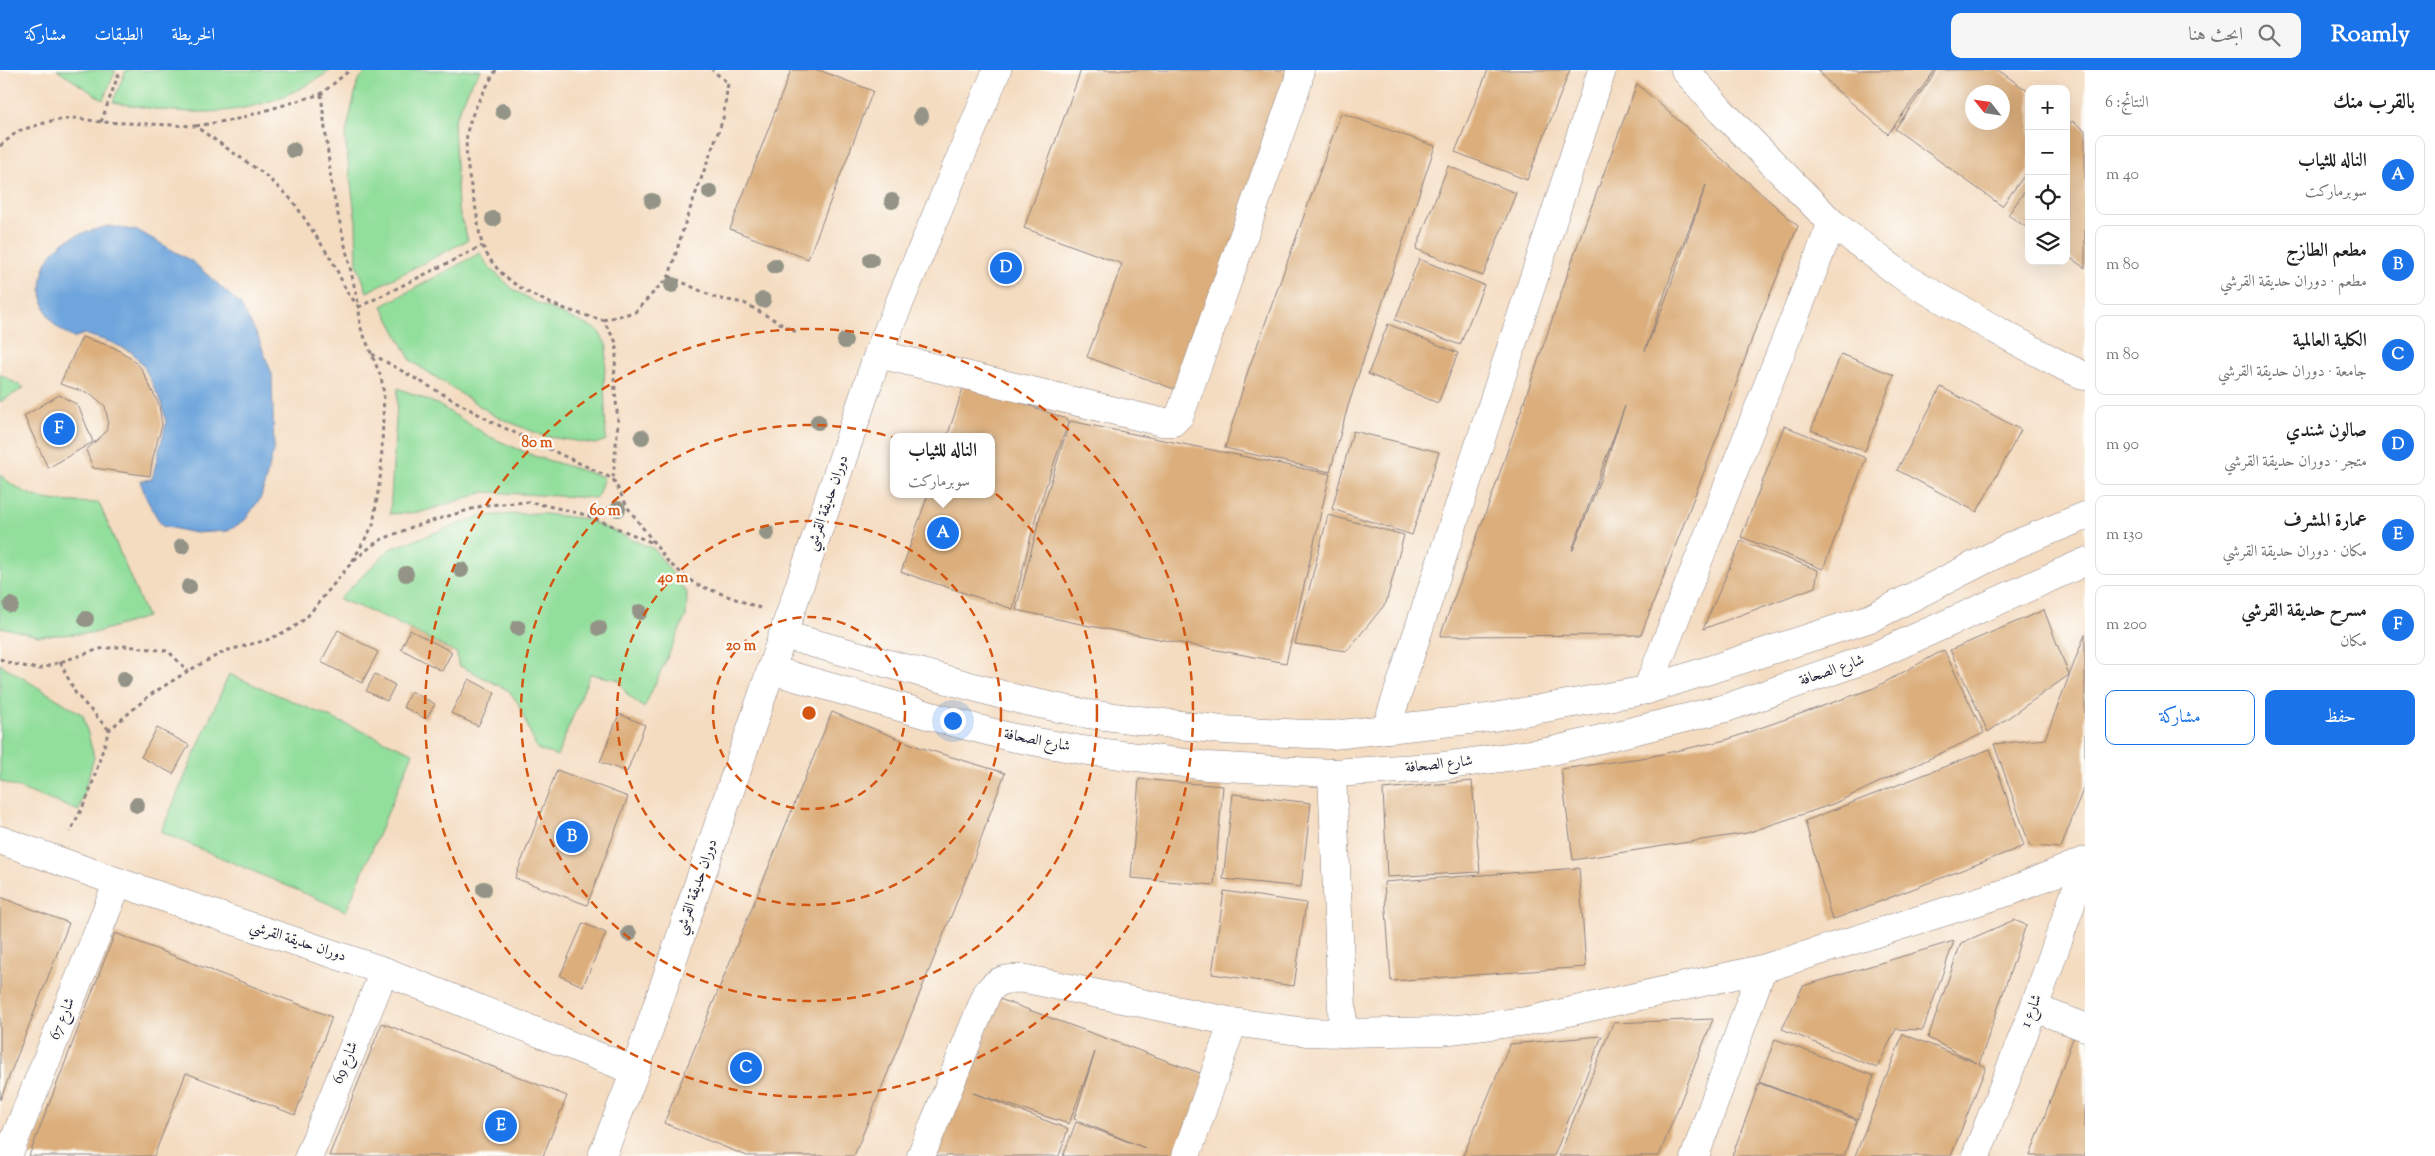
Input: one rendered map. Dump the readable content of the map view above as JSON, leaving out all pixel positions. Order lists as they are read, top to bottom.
{
  "streets": {
    "street": [
      "دوران حديقة القرشي",
      "شارع الصحافة",
      "شارع 1",
      "شارع 67",
      "شارع 69"
    ]
  },
  "crossings": [
    ["دوران حديقة القرشي", "شارع الصحافة"],
    ["دوران حديقة القرشي", "شارع 67"],
    ["دوران حديقة القرشي", "شارع 69"]
  ],
  "north": "top left",
  "page": {
    "header": "Roamly",
    "search": "ابحث هنا",
    "nav": ["الخريطة", "الطبقات", "مشاركة"],
    "heading": ["بالقرب منك", "النتائج: 6"],
    "map_buttons": ["+", "−"],
    "list": [
      {
        "mark": "A",
        "name": "الناله للثياب",
        "note": "سوبرماركت",
        "value": "40 m"
      },
      {
        "mark": "B",
        "name": "مطعم الطازج",
        "note": "مطعم · دوران حديقة القرشي",
        "value": "80 m"
      },
      {
        "mark": "C",
        "name": "الكلية العالمية",
        "note": "جامعة · دوران حديقة القرشي",
        "value": "80 m"
      },
      {
        "mark": "D",
        "name": "صالون شندي",
        "note": "متجر · دوران حديقة القرشي",
        "value": "90 m"
      },
      {
        "mark": "E",
        "name": "عمارة المشرف",
        "note": "مكان · دوران حديقة القرشي",
        "value": "130 m"
      },
      {
        "mark": "F",
        "name": "مسرح حديقة القرشي",
        "note": "مكان",
        "value": "200 m"
      }
    ],
    "pins": [
      "D",
      "F",
      "A",
      "B",
      "C",
      "E"
    ],
    "popup": ["الناله للثياب", "سوبرماركت"],
    "buttons": ["حفظ", "مشاركة"]
  },
  "rings": [
    "80 m",
    "60 m",
    "40 m",
    "20 m"
  ]
}
